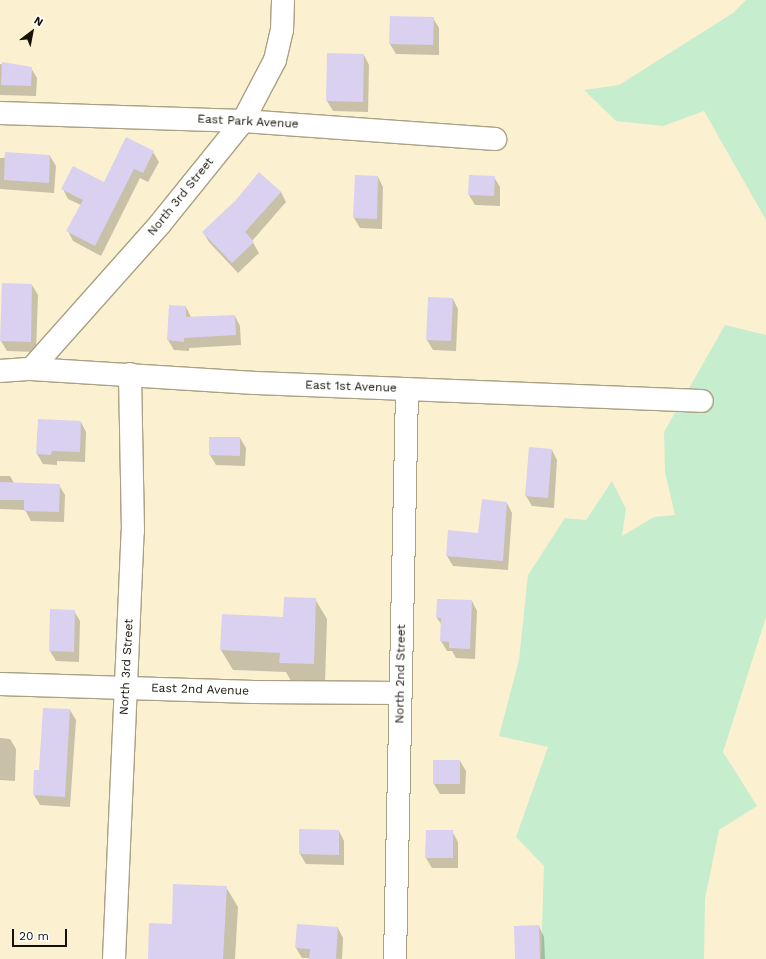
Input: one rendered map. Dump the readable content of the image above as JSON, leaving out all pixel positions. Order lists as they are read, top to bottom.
{
  "streets": {
    "street": [
      "East Park Avenue",
      "North 3rd Street",
      "East 1st Avenue",
      "North 2nd Street",
      "East 2nd Avenue"
    ]
  },
  "crossings": [
    ["East Park Avenue", "North 3rd Street"],
    ["North 3rd Street", "East 1st Avenue"],
    ["North 3rd Street", "East 2nd Avenue"],
    ["East 1st Avenue", "North 2nd Street"],
    ["North 2nd Street", "East 2nd Avenue"]
  ],
  "scale_bar": "20 m",
  "north": "top right"
}
